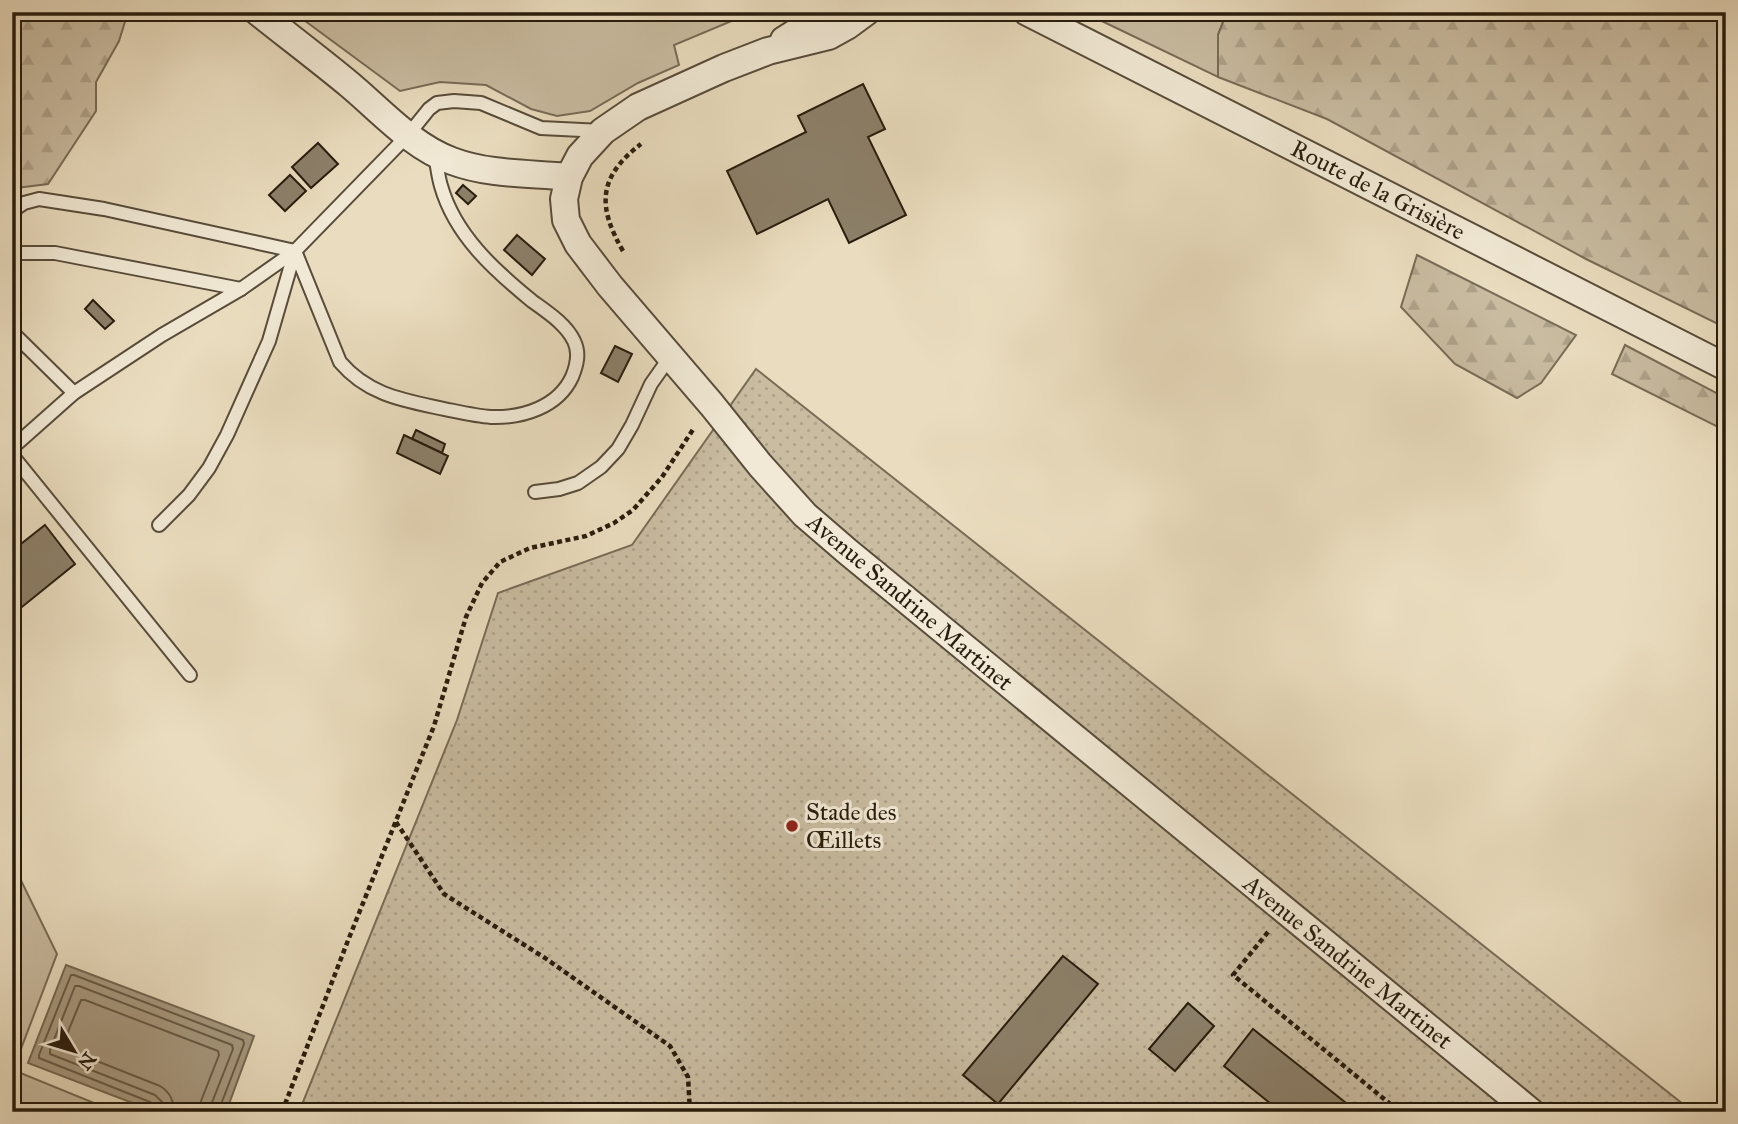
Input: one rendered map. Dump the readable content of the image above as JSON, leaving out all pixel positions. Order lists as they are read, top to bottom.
{
  "streets": {
    "street": ["Route de la Grisière", "Avenue Sandrine Martinet"]
  },
  "places": ["Stade des Œillets"],
  "north": "bottom right"
}
